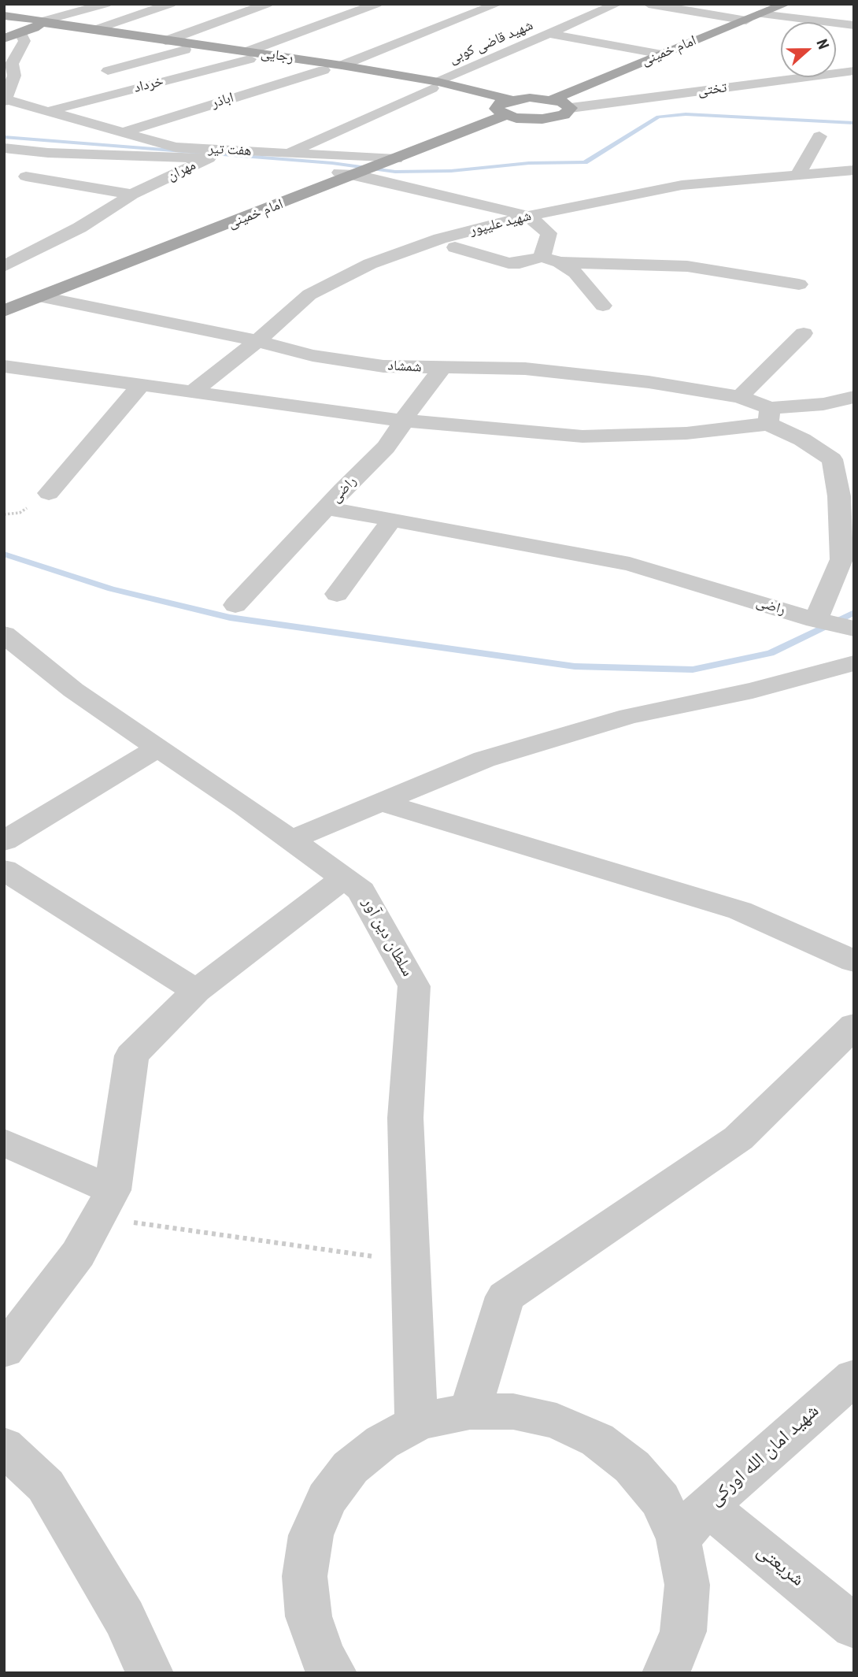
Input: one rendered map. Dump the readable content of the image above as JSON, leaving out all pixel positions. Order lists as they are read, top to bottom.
{
  "streets": {
    "main road": ["امام خمینی", "رجایی"],
    "street": [
      "شهید قاضی کوبی",
      "خرداد",
      "تختی",
      "اباذر",
      "هفت تیر",
      "مهران",
      "شهید علیپور",
      "شمشاد",
      "راضی",
      "سلطان دین آور",
      "شهید امان الله اورکی",
      "شریعتی"
    ]
  },
  "crossings": [
    ["شهید قاضی کوبی", "رجایی"],
    ["شهید قاضی کوبی", "هفت تیر"],
    ["امام خمینی", "رجایی"],
    ["امام خمینی", "هفت تیر"],
    ["امام خمینی", "شمشاد"],
    ["رجایی", "خرداد"],
    ["رجایی", "اباذر"],
    ["خرداد", "هفت تیر"],
    ["اباذر", "هفت تیر"],
    ["شهید علیپور", "شمشاد"],
    ["شمشاد", "راضی"],
    ["شهید امان الله اورکی", "شریعتی"]
  ],
  "north": "right"
}
